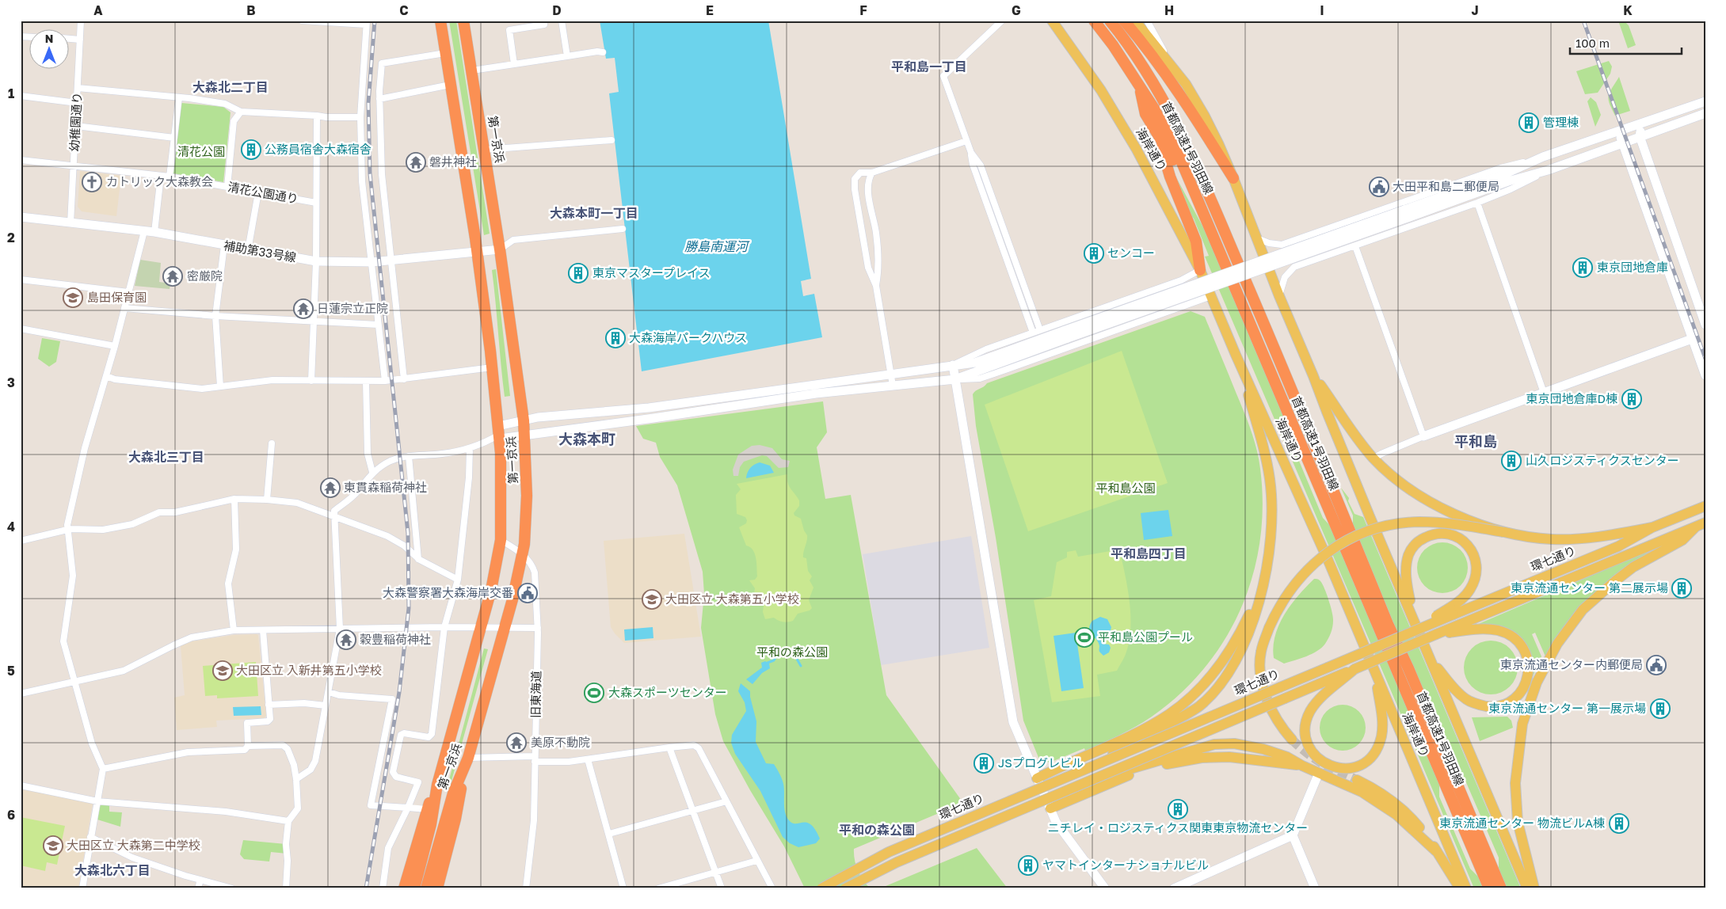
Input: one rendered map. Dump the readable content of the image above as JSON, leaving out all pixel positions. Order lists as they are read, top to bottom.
{
  "streets": {
    "highway": ["第一京浜", "首都高速1号羽田線"],
    "main road": ["海岸通り", "環七通り"],
    "street": [
      "幼稚園通り",
      "清花公園通り",
      "補助第33号線",
      "旧東海道"
    ]
  },
  "crossings": [
    ["幼稚園通り", "清花公園通り"],
    ["幼稚園通り", "補助第33号線"],
    ["第一京浜", "補助第33号線"],
    ["第一京浜", "旧東海道"]
  ],
  "districts": [
    "平和島一丁目",
    "大森北二丁目",
    "大森本町一丁目",
    "大森本町",
    "平和島",
    "大森北三丁目",
    "平和島四丁目",
    "平和の森公園",
    "大森北六丁目"
  ],
  "water": ["勝島南運河"],
  "parks": ["清花公園", "平和島公園", "平和の森公園"],
  "places": {
    "building": [
      "管理棟",
      "公務員宿舎大森宿舎",
      "センコー",
      "東京団地倉庫",
      "東京マスタープレイス",
      "大森海岸パークハウス",
      "東京団地倉庫D棟",
      "山久ロジスティクスセンター",
      "東京流通センター 第二展示場",
      "東京流通センター 第一展示場",
      "JSプログレビル",
      "ニチレイ・ロジスティクス関東東京物流センター",
      "東京流通センター 物流ビルA棟",
      "ヤマトインターナショナルビル"
    ],
    "temple": [
      "磐井神社",
      "密厳院",
      "日蓮宗立正院",
      "東貫森稲荷神社",
      "穀豊稲荷神社",
      "美原不動院"
    ],
    "church": ["カトリック大森教会"],
    "public building": ["大田平和島二郵便局", "大森警察署大森海岸交番", "東京流通センター内郵便局"],
    "school or university": [
      "島田保育園",
      "大田区立 大森第五小学校",
      "大田区立 入新井第五小学校",
      "大田区立 大森第二中学校"
    ],
    "sports": ["平和島公園プール", "大森スポーツセンター"]
  },
  "scale_bar": "100 m",
  "north": "top",
  "grid": {
    "columns": [
      "A",
      "B",
      "C",
      "D",
      "E",
      "F",
      "G",
      "H",
      "I",
      "J",
      "K"
    ],
    "rows": [
      "1",
      "2",
      "3",
      "4",
      "5",
      "6"
    ]
  }
}
